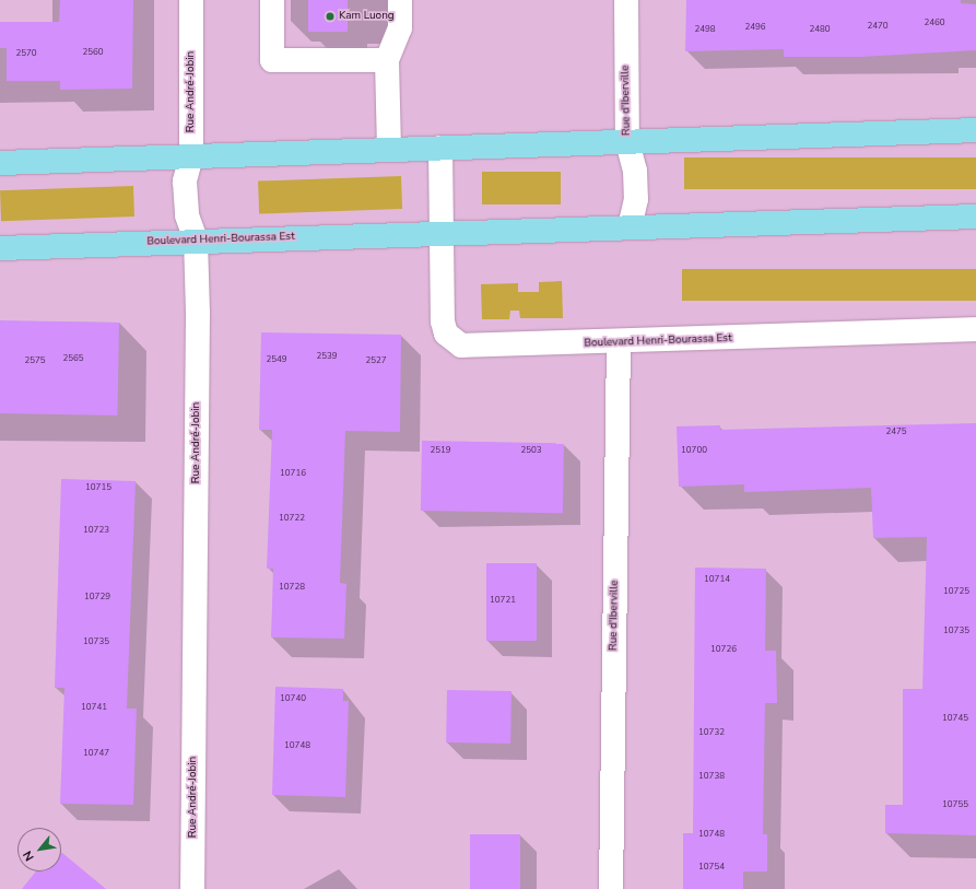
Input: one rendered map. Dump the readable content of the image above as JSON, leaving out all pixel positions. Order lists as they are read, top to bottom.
{
  "streets": {
    "main road": ["Boulevard Henri-Bourassa Est"],
    "street": ["Rue André-Jobin", "Rue d'Iberville"]
  },
  "crossings": [
    ["Rue André-Jobin", "Boulevard Henri-Bourassa Est"],
    ["Rue d'Iberville", "Boulevard Henri-Bourassa Est"]
  ],
  "places": ["Kam Luong"],
  "house_numbers": [
    "2460",
    "2470",
    "2496",
    "2498",
    "2480",
    "2560",
    "2570",
    "2539",
    "2565",
    "2549",
    "2575",
    "2527",
    "2475",
    "2519",
    "2503",
    "10700",
    "10716",
    "10715",
    "10722",
    "10723",
    "10714",
    "10728",
    "10725",
    "10729",
    "10721",
    "10735",
    "10735",
    "10726",
    "10740",
    "10741",
    "10745",
    "10732",
    "10748",
    "10747",
    "10738",
    "10755",
    "10748",
    "10754"
  ],
  "north": "bottom left"
}
